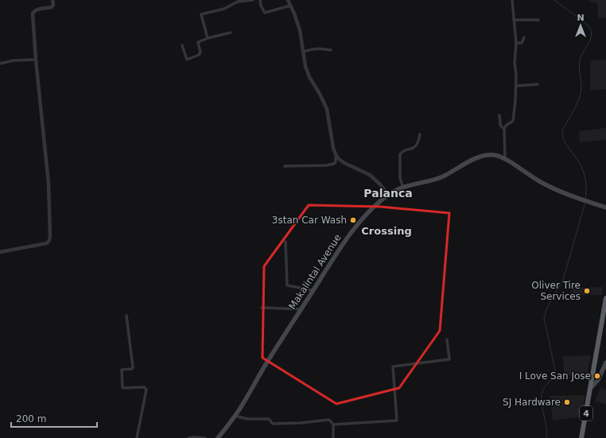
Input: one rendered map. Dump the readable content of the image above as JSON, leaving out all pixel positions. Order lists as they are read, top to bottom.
{
  "streets": {
    "highway": ["4"],
    "main road": ["Makalintal Avenue"]
  },
  "districts": ["Palanca", "Crossing"],
  "places": [
    "3stan Car Wash",
    "Oliver Tire Services",
    "I Love San Jose",
    "SJ Hardware"
  ],
  "scale_bar": "200 m",
  "north": "top"
}
